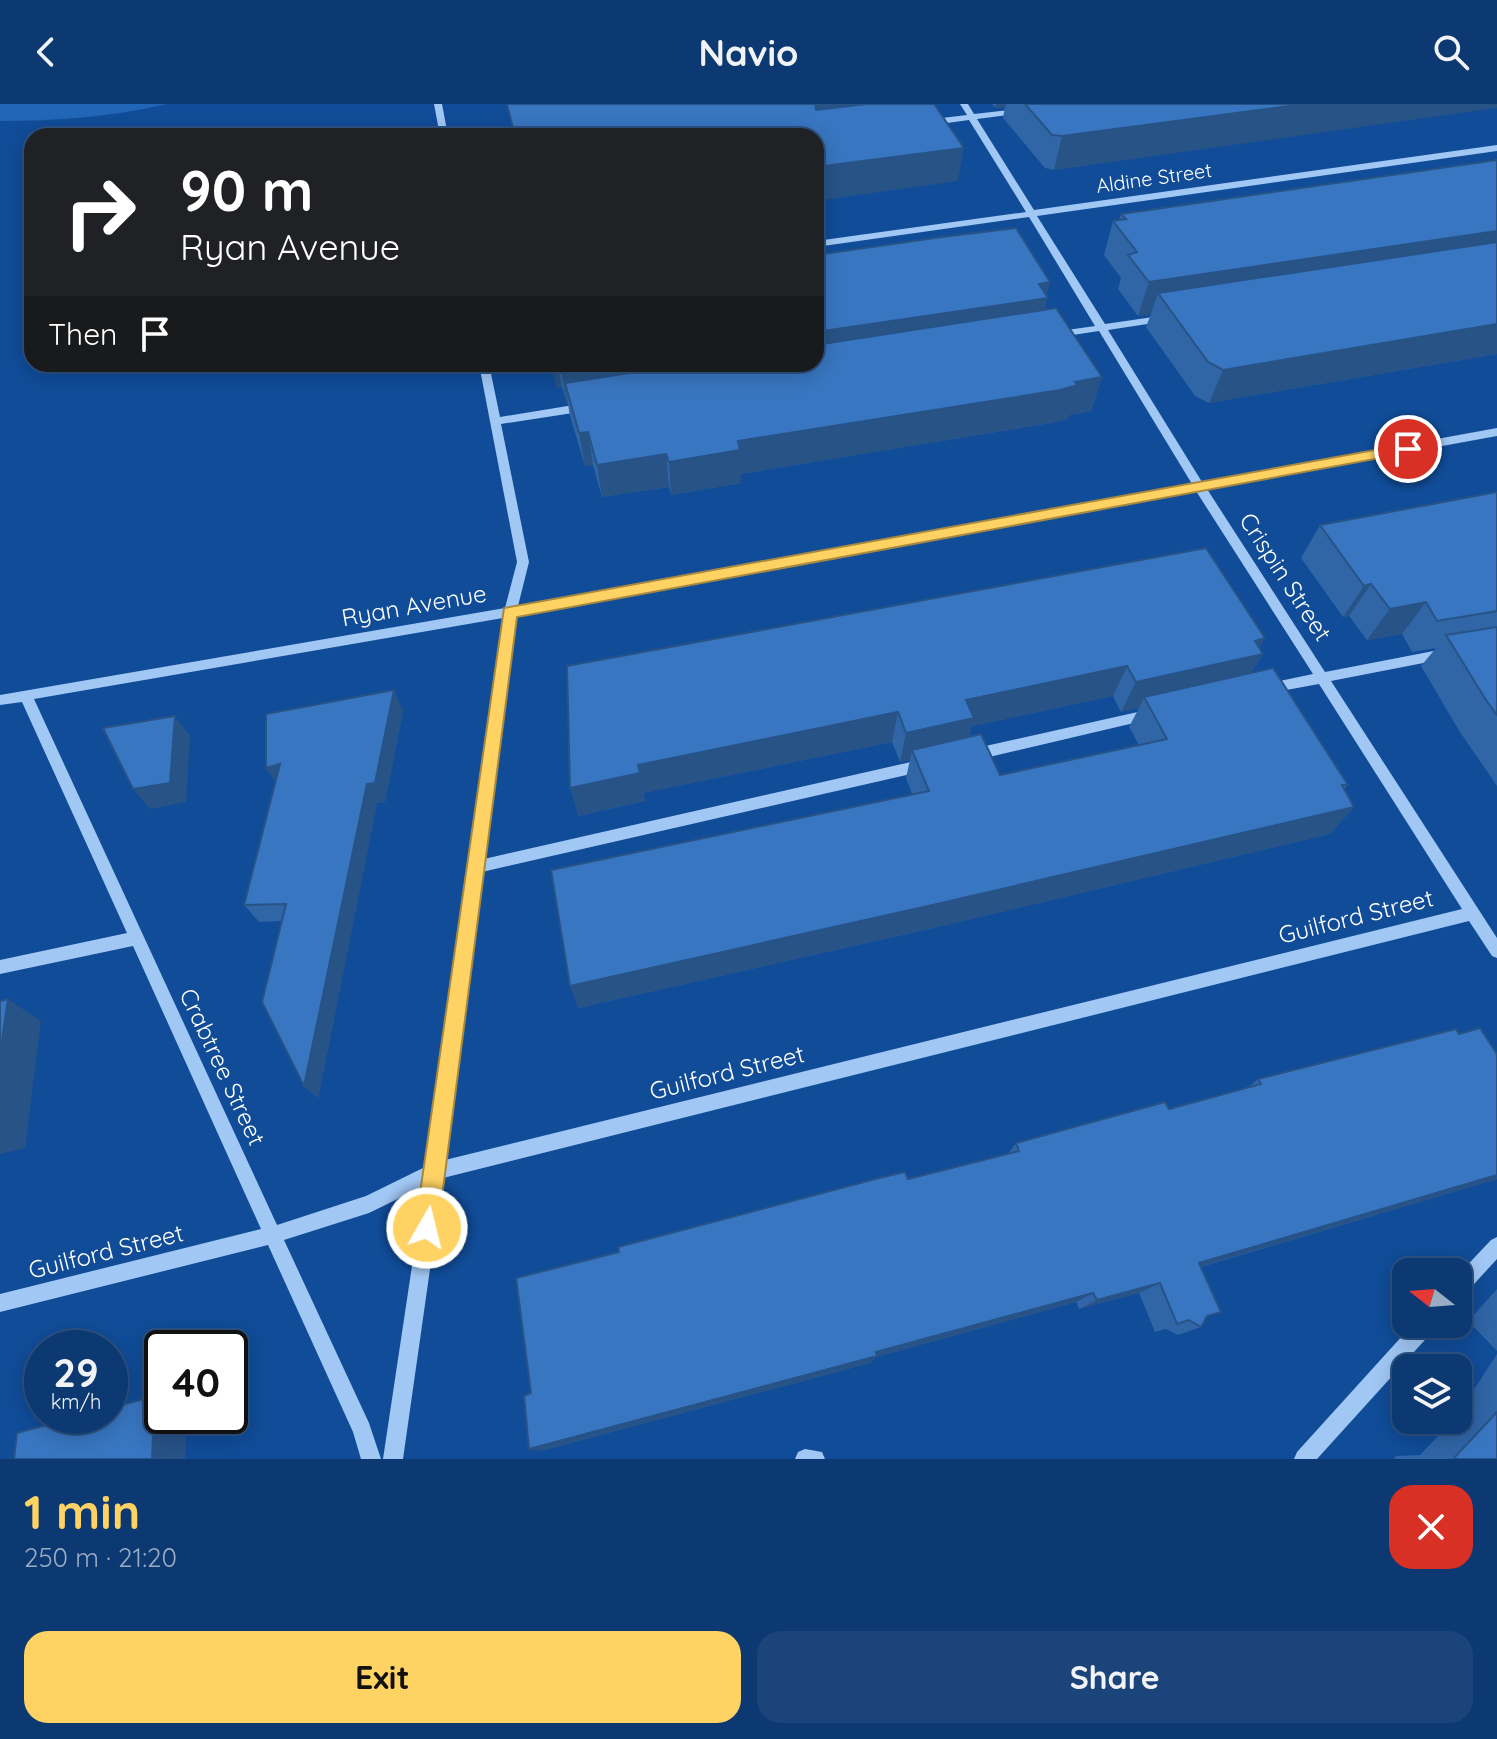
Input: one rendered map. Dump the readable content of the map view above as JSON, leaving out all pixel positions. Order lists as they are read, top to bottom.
{
  "streets": {
    "street": [
      "Aldine Street",
      "Crispin Street",
      "Ryan Avenue",
      "Guilford Street",
      "Crabtree Street"
    ]
  },
  "crossings": [
    ["Aldine Street", "Crispin Street"],
    ["Crispin Street", "Ryan Avenue"],
    ["Crispin Street", "Guilford Street"],
    ["Ryan Avenue", "Crabtree Street"],
    ["Guilford Street", "Crabtree Street"]
  ],
  "north": "left",
  "page": {
    "header": "Navio",
    "turn": ["90 m", "Ryan Avenue"],
    "then": "Then",
    "speed": "29 km/h",
    "limit": "40",
    "heading": ["1 min", "250 m · 21:20"],
    "buttons": ["Exit", "Share"]
  }
}
